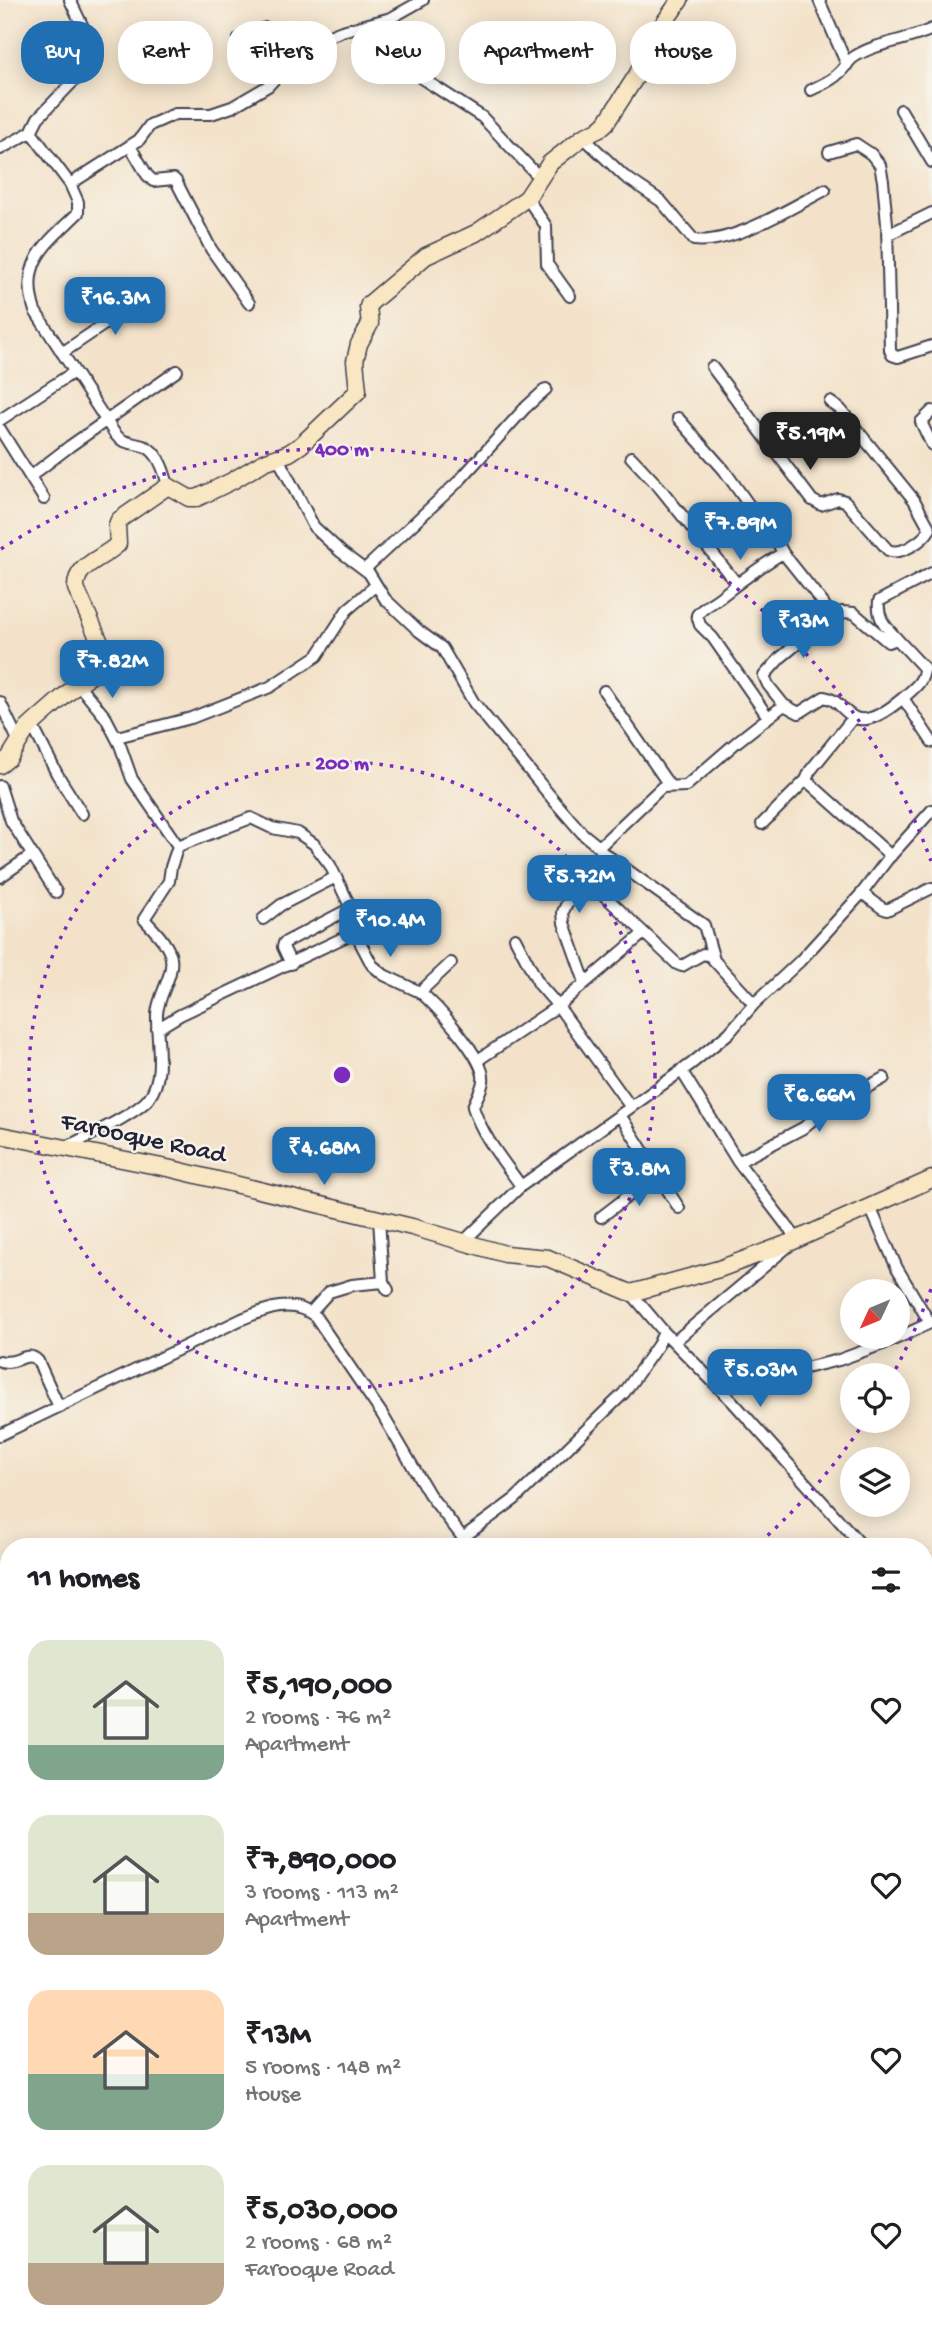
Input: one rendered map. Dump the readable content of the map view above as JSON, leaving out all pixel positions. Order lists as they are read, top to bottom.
{
  "streets": {
    "street": ["Farooque Road"]
  },
  "north": "bottom left",
  "page": {
    "chip": [
      "Buy",
      "Rent",
      "Filters",
      "New",
      "Apartment",
      "House"
    ],
    "price": [
      "₹16.3M",
      "₹5.19M",
      "₹7.89M",
      "₹13M",
      "₹7.82M",
      "₹5.72M",
      "₹10.4M",
      "₹6.66M",
      "₹4.68M",
      "₹3.8M",
      "₹5.03M"
    ],
    "heading": "11 homes",
    "list": [
      {
        "name": "₹5,190,000",
        "note": "2 rooms · 76 m² · Apartment"
      },
      {
        "name": "₹7,890,000",
        "note": "3 rooms · 113 m² · Apartment"
      },
      {
        "name": "₹13M",
        "note": "5 rooms · 148 m² · House"
      },
      {
        "name": "₹5,030,000",
        "note": "2 rooms · 68 m² · Farooque Road"
      }
    ]
  },
  "rings": ["400 m", "200 m"]
}
